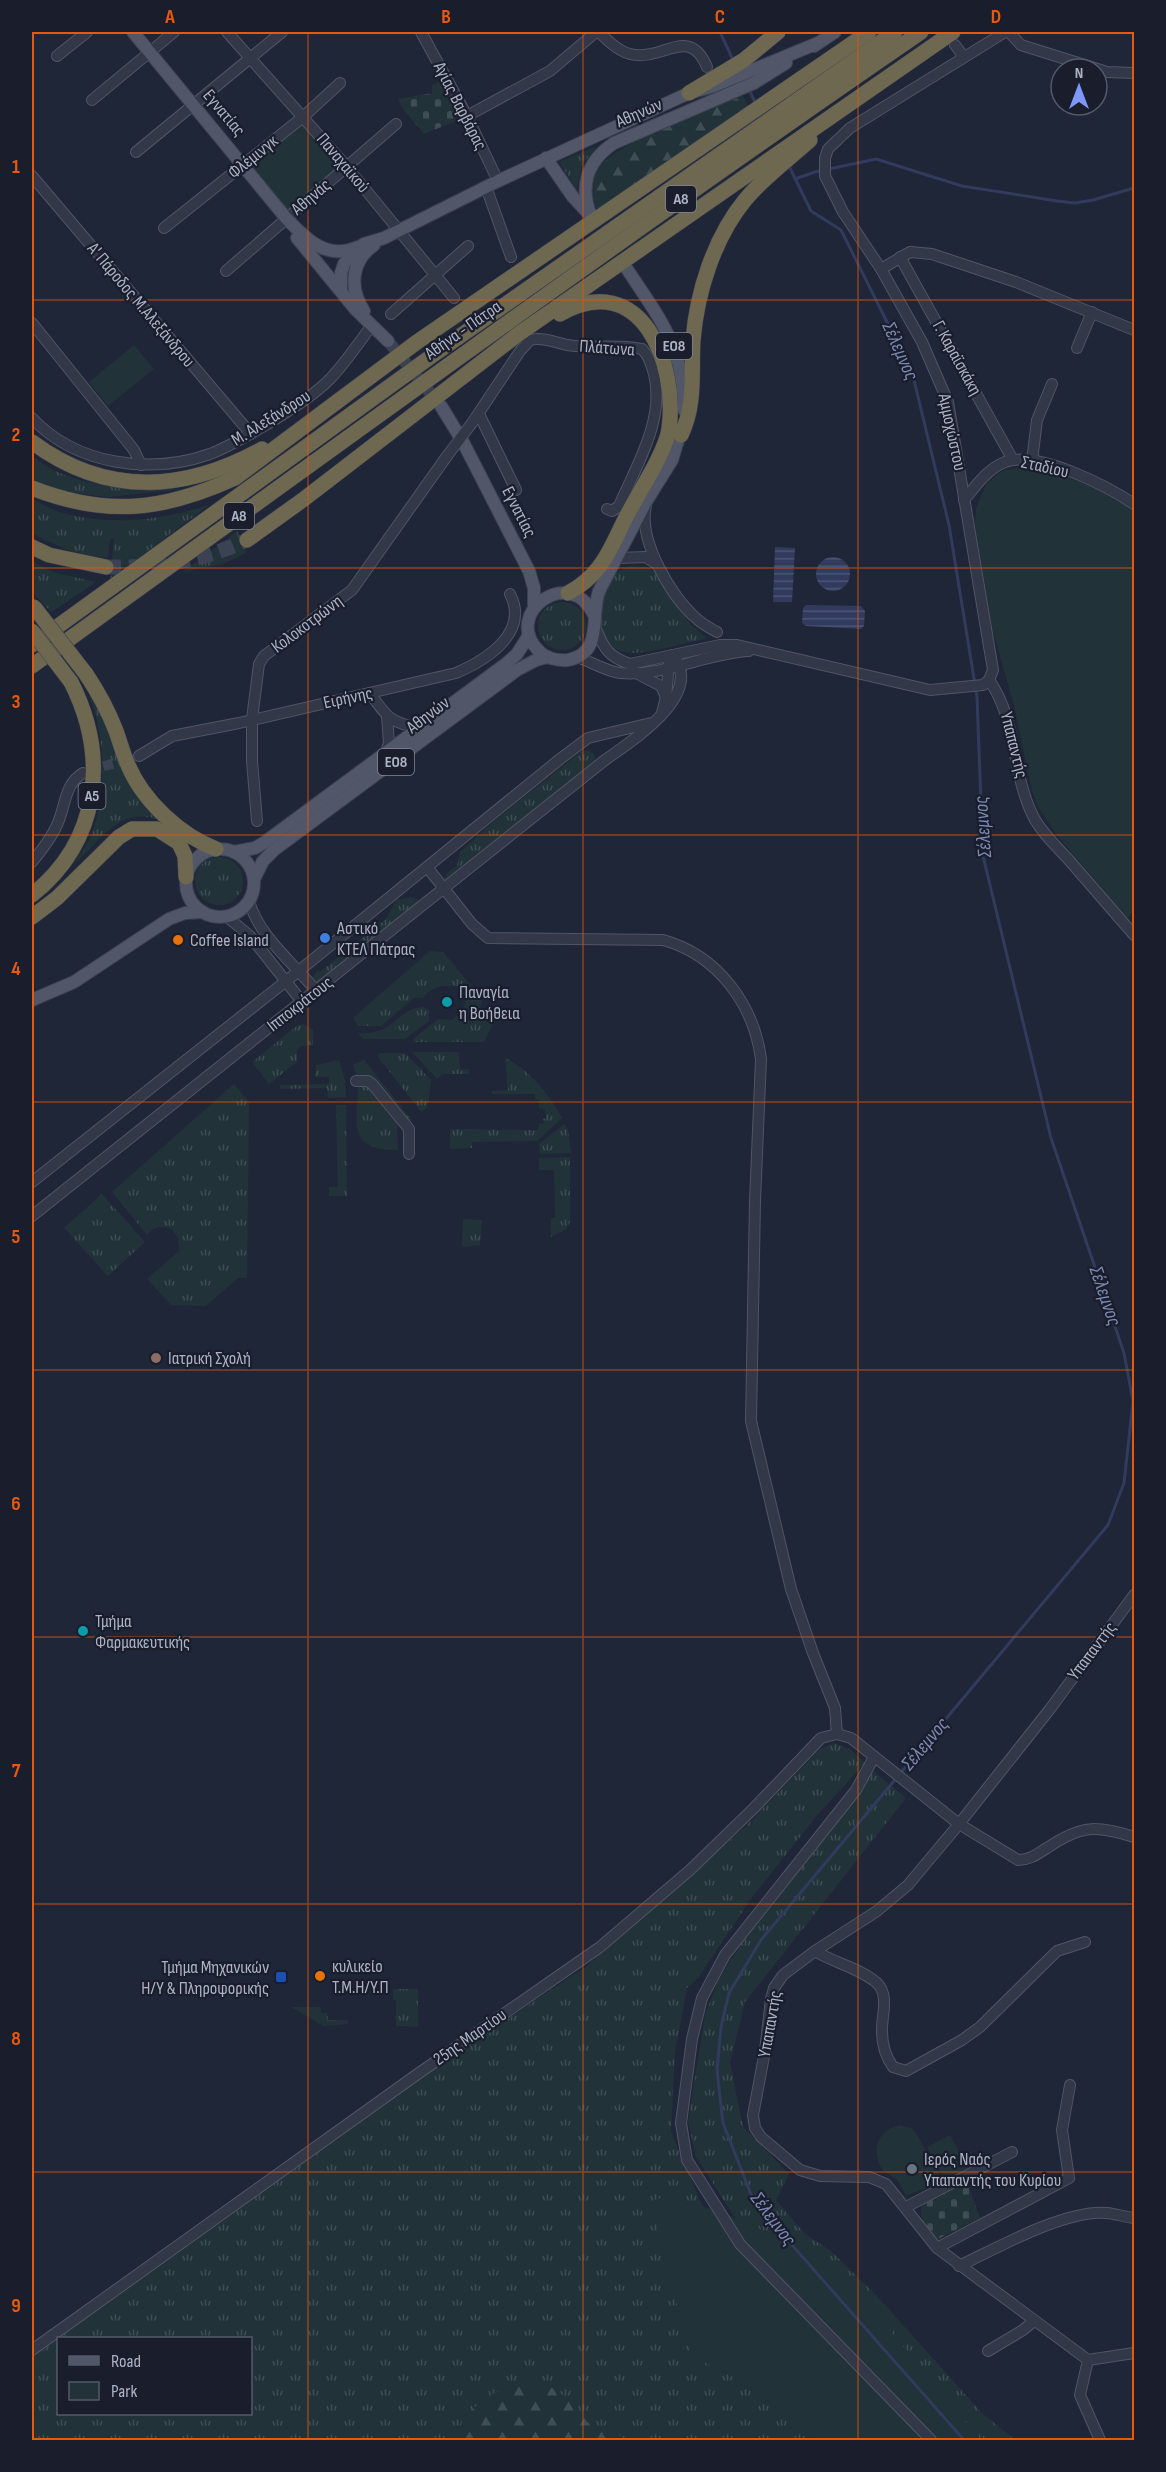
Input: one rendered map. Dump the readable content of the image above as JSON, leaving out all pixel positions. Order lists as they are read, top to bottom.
{
  "streets": {
    "highway": ["Α8", "Αθήνα - Πάτρα", "Α5"],
    "main road": ["Εγνατίας", "Αθηνών", "ΕΟ8"],
    "street": [
      "Αγίας Βαρβάρας",
      "Φλέμινγκ",
      "Παναχαϊκού",
      "Αθηνάς",
      "Α' Πάροδος Μ.Αλεξάνδρου",
      "Πλάτωνα",
      "Γ. Καραϊσκάκη",
      "Μ. Αλεξάνδρου",
      "Αμμοχώστου",
      "Σταδίου",
      "Κολοκοτρώνη",
      "Ειρήνης",
      "Υπαπαντής",
      "Ιπποκράτους",
      "25ης Μαρτίου"
    ]
  },
  "crossings": [
    ["Αγίας Βαρβάρας", "Αθηνών"],
    ["Εγνατίας", "Αθηνών"],
    ["Εγνατίας", "Φλέμινγκ"],
    ["Εγνατίας", "Αθηνάς"],
    ["Εγνατίας", "ΕΟ8"],
    ["Εγνατίας", "Μ. Αλεξάνδρου"],
    ["Αθηνών", "Παναχαϊκού"],
    ["Αθηνών", "ΕΟ8"],
    ["Αθηνών", "Μ. Αλεξάνδρου"],
    ["Φλέμινγκ", "Παναχαϊκού"],
    ["Παναχαϊκού", "Αθηνάς"],
    ["Α' Πάροδος Μ.Αλεξάνδρου", "Μ. Αλεξάνδρου"],
    ["Πλάτωνα", "Κολοκοτρώνη"],
    ["Γ. Καραϊσκάκη", "Σταδίου"],
    ["Αμμοχώστου", "Σταδίου"],
    ["Αμμοχώστου", "Υπαπαντής"],
    ["Κολοκοτρώνη", "Ειρήνης"]
  ],
  "water": ["Σέλεμνος"],
  "places": {
    "other": [
      "Αστικό ΚΤΕΛ Πάτρας",
      "Coffee Island",
      "Παναγία η Βοήθεια",
      "Ιατρική Σχολή",
      "Τμήμα Φαρμακευτικής",
      "κυλικείο Τ.M.Η/Υ.Π",
      "Ιερός Ναός Υπαπαντής του Κυρίου"
    ],
    "transit": ["Τμήμα Μηχανικών Η/Υ & Πληροφορικής"]
  },
  "legend": ["Road", "Park"],
  "north": "top",
  "grid": {
    "columns": [
      "A",
      "B",
      "C",
      "D"
    ],
    "rows": [
      "1",
      "2",
      "3",
      "4",
      "5",
      "6",
      "7",
      "8",
      "9"
    ]
  }
}
